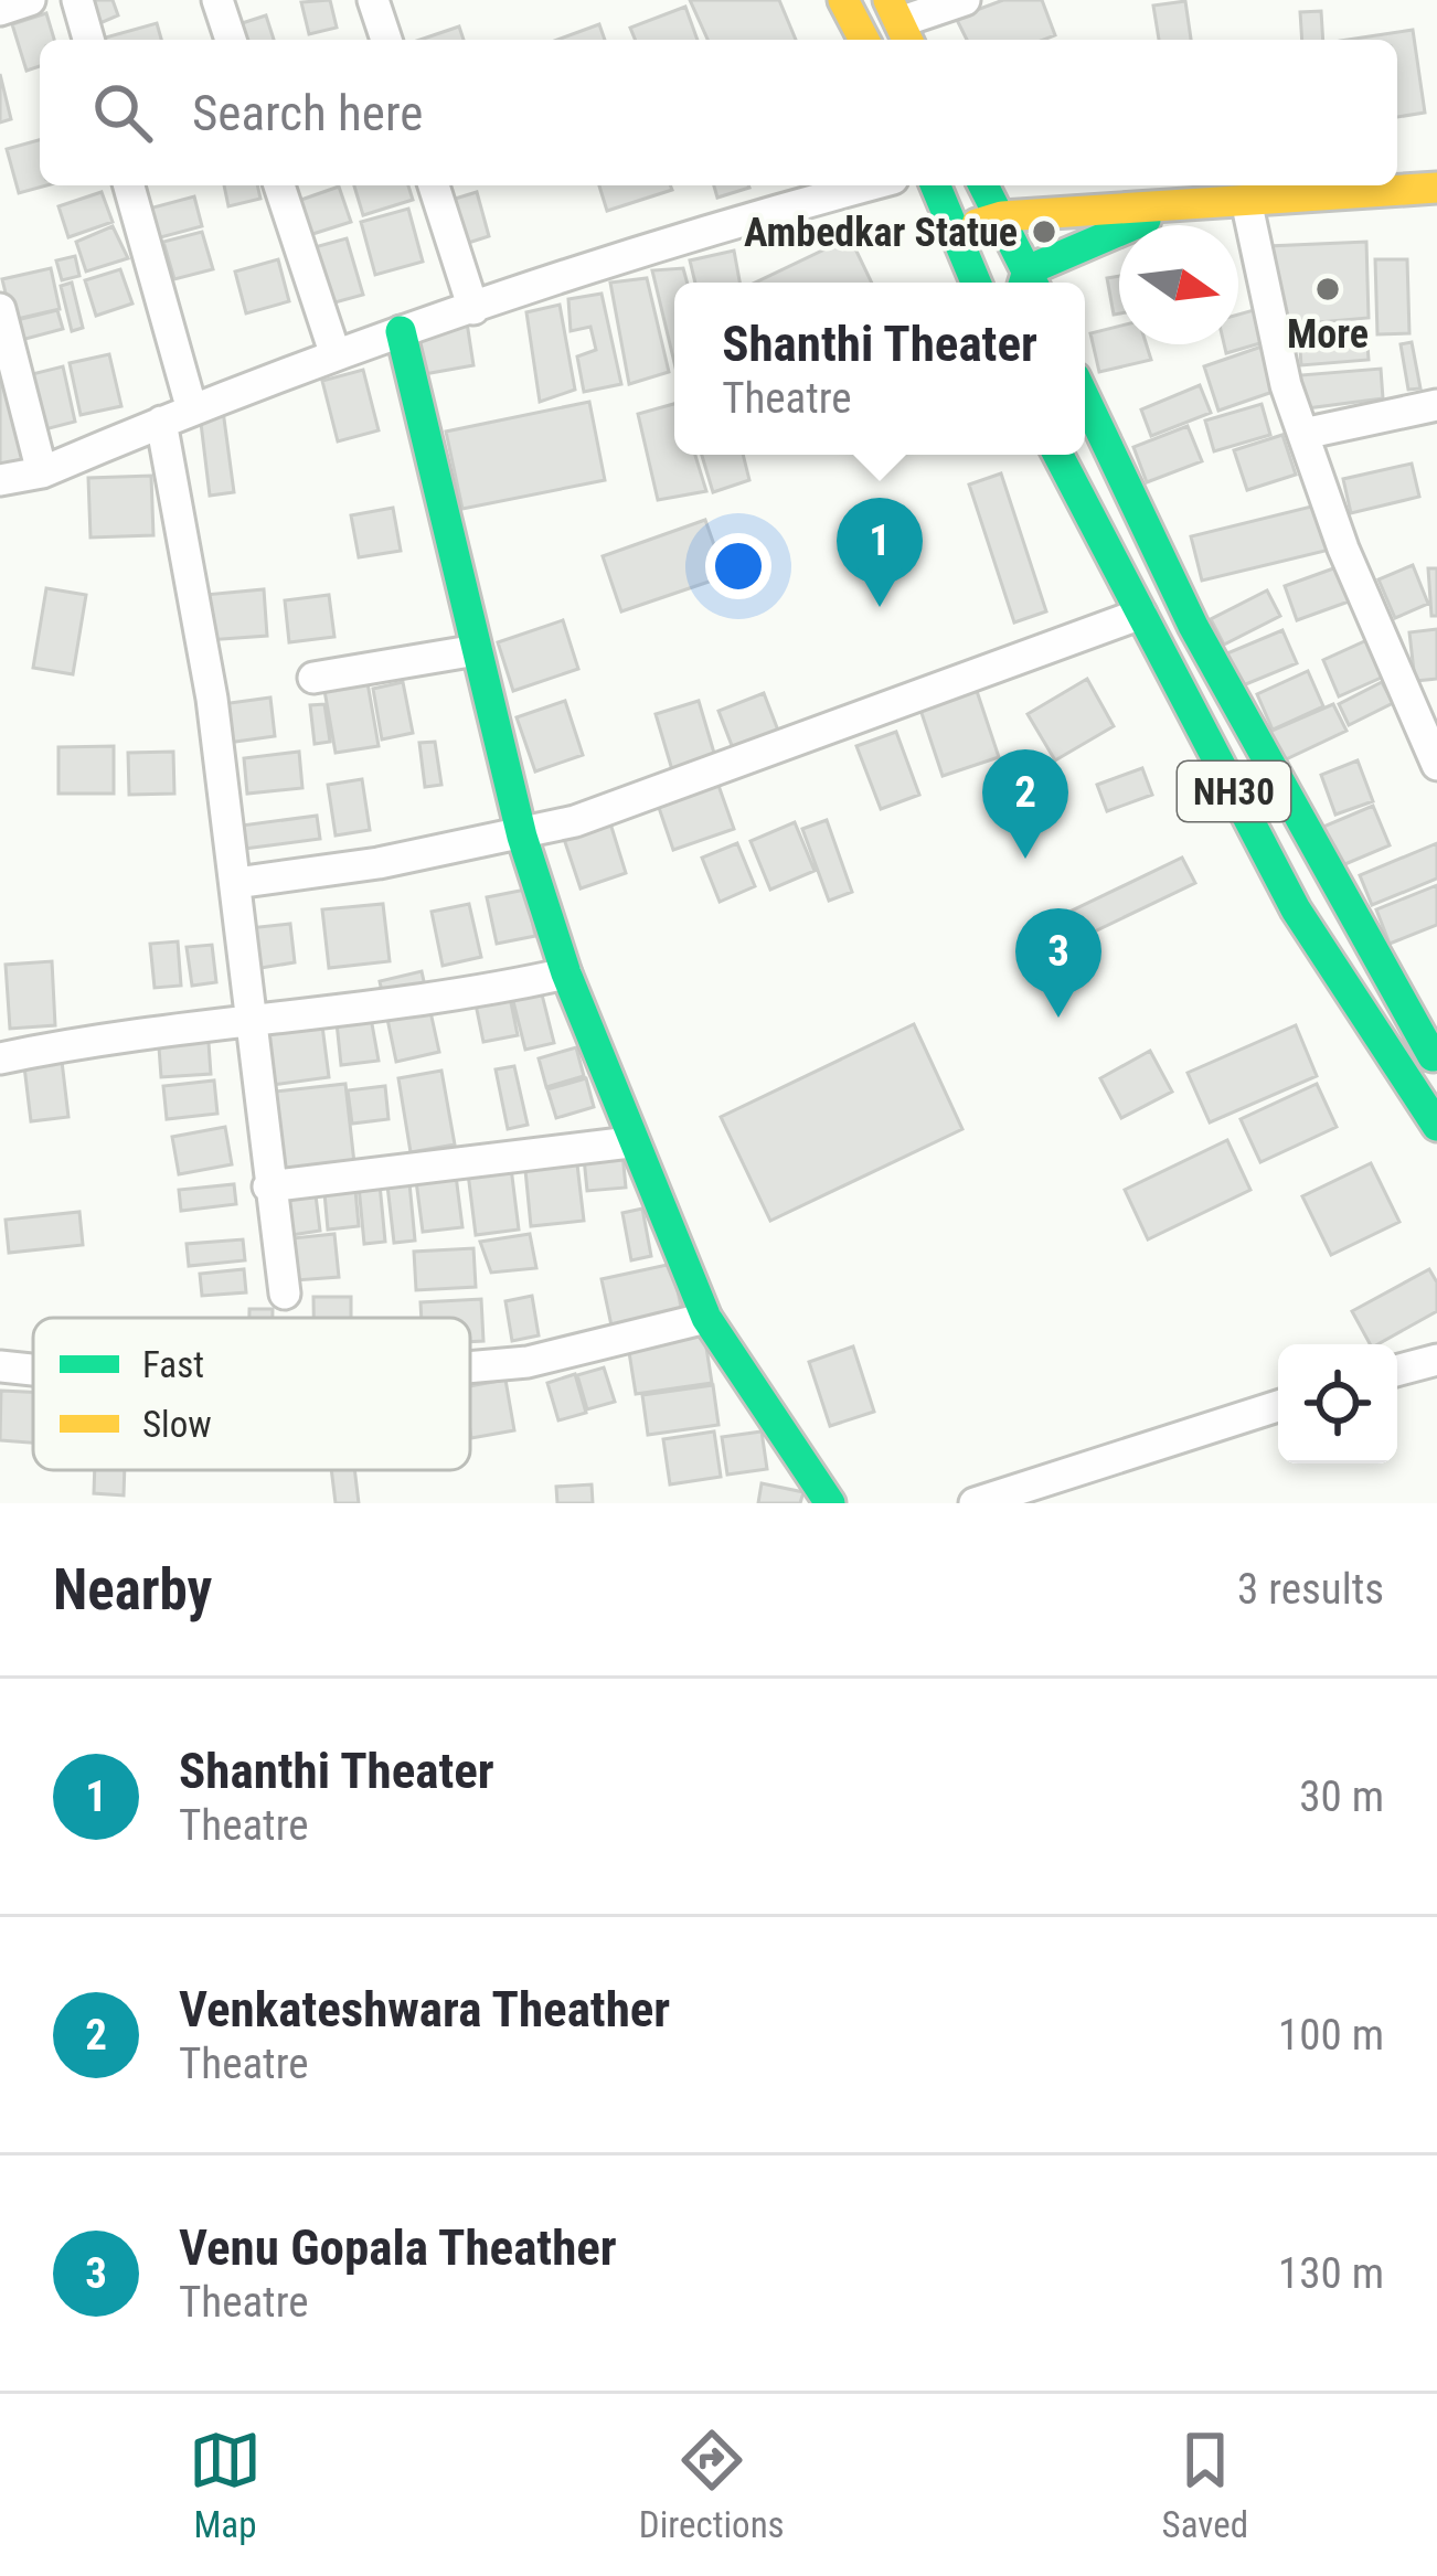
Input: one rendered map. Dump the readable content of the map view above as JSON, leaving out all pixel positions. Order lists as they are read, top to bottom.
{
  "streets": {
    "main road": ["NH30"]
  },
  "places": ["Ambedkar Statue", "More"],
  "legend": ["Fast", "Slow"],
  "north": "right",
  "page": {
    "search": "Search here",
    "popup": ["Shanthi Theater", "Theatre"],
    "pins": ["1", "2", "3"],
    "heading": ["Nearby", "3 results"],
    "list": [
      {
        "mark": "1",
        "name": "Shanthi Theater",
        "note": "Theatre",
        "value": "30 m"
      },
      {
        "mark": "2",
        "name": "Venkateshwara Theather",
        "note": "Theatre",
        "value": "100 m"
      },
      {
        "mark": "3",
        "name": "Venu Gopala Theather",
        "note": "Theatre",
        "value": "130 m"
      }
    ],
    "nav": ["Map", "Directions", "Saved"]
  }
}
